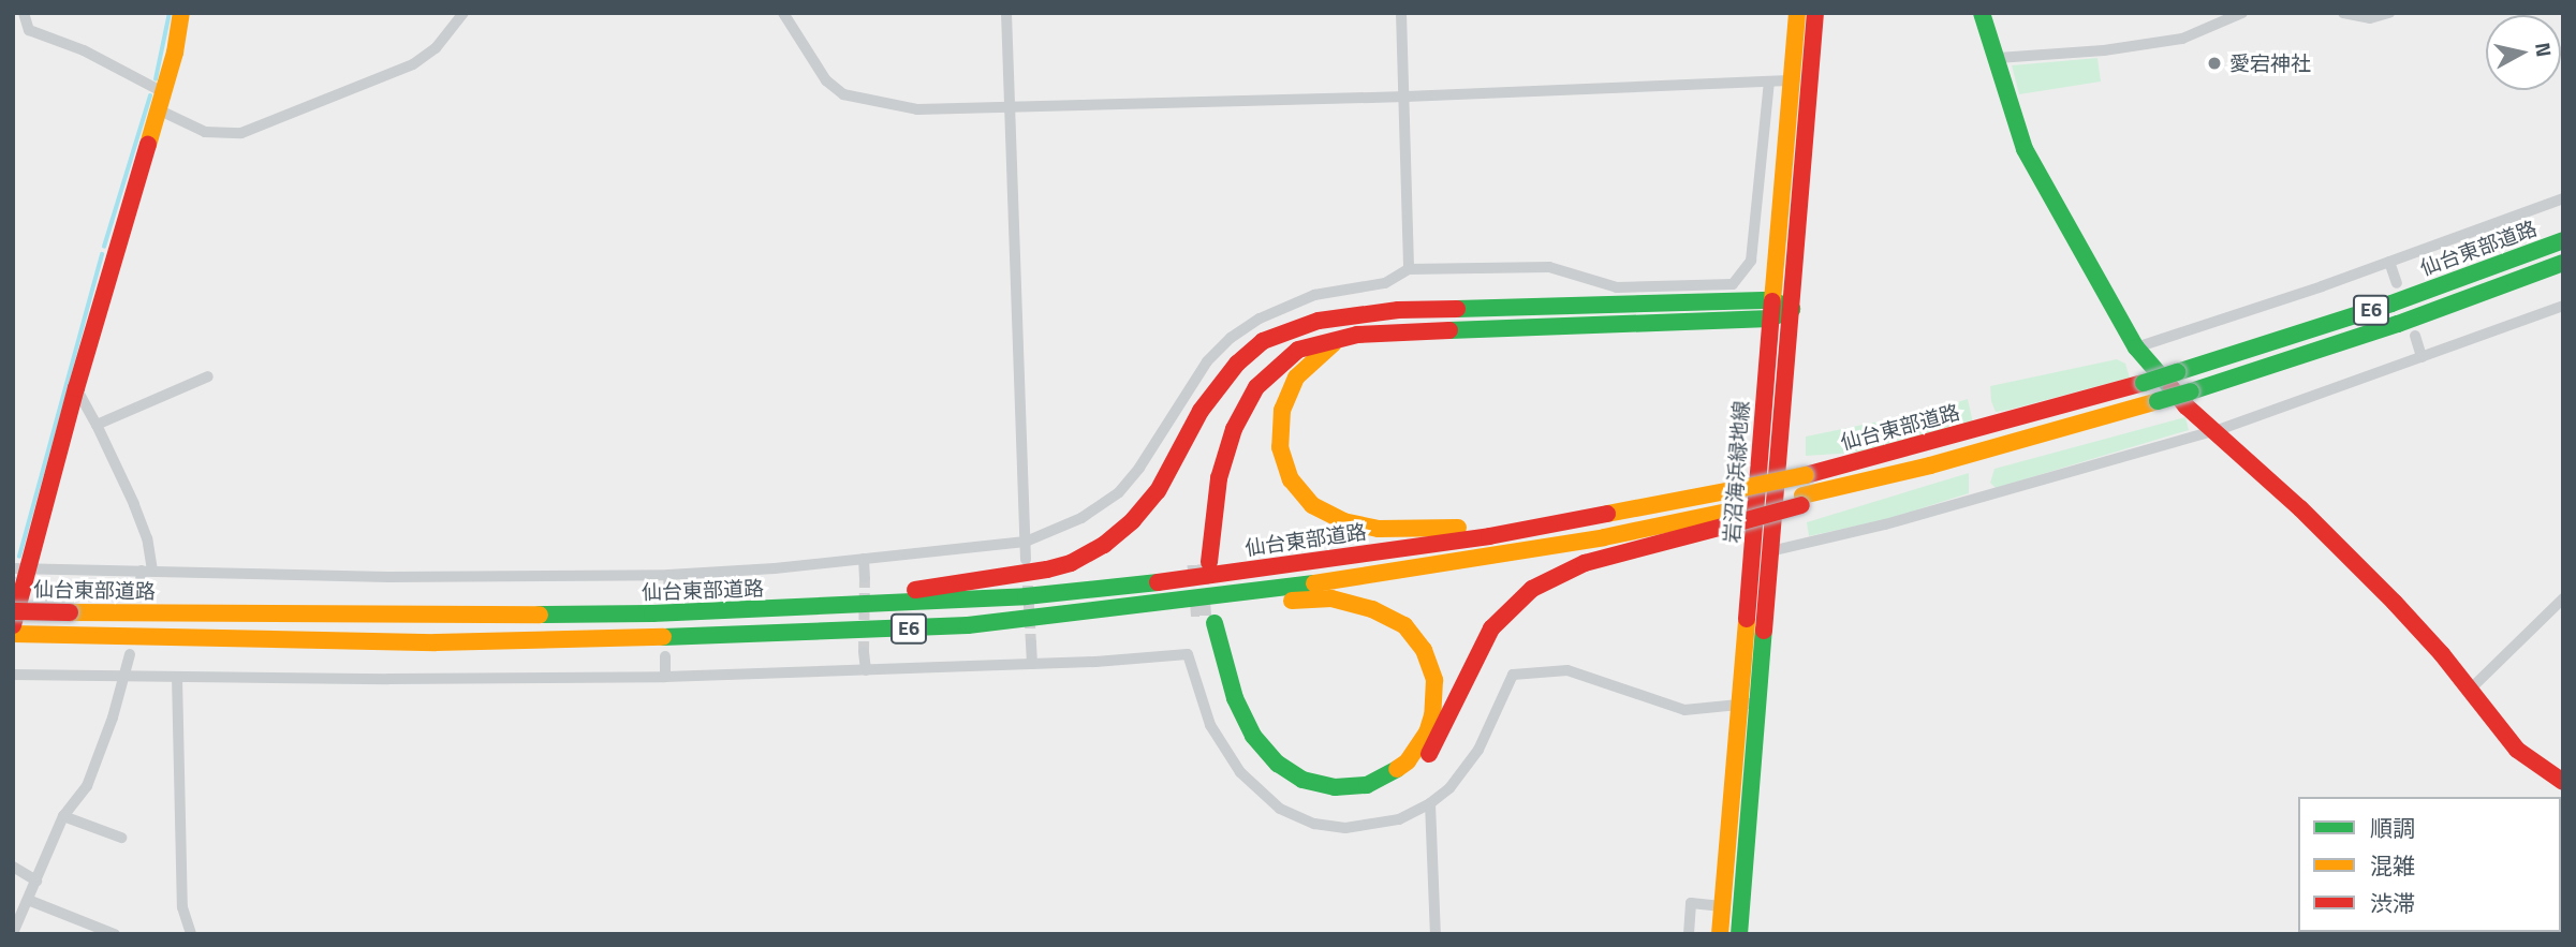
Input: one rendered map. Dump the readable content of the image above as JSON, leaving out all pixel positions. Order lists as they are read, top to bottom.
{
  "streets": {
    "main road": ["仙台東部道路", "E6", "岩沼海浜緑地線"]
  },
  "places": ["愛宕神社"],
  "legend": ["順調", "混雑", "渋滞"],
  "north": "right"
}
